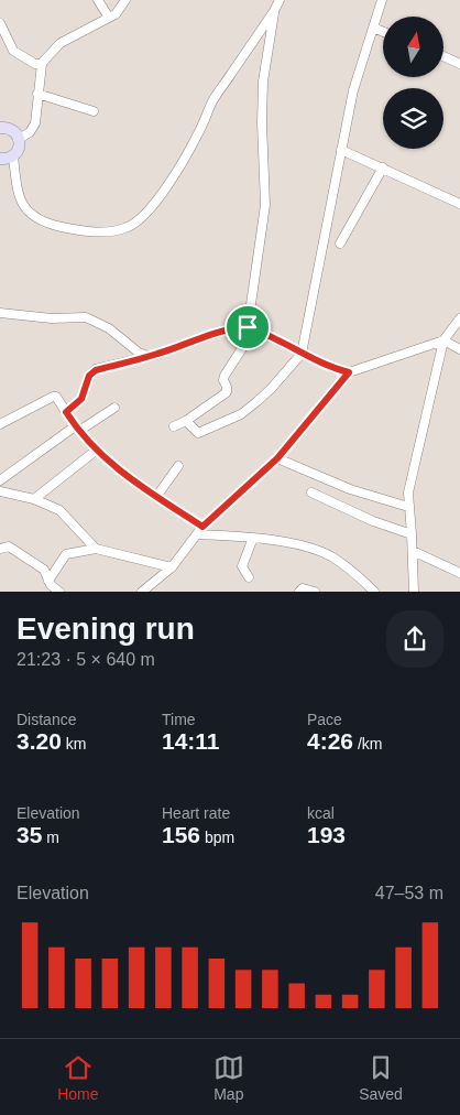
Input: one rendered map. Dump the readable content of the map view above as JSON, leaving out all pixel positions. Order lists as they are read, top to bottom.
{
  "north": "top",
  "page": {
    "heading": ["Evening run", "21:23 · 5 × 640 m"],
    "stats": [
      ["Distance", "3.20 km"],
      ["Time", "14:11"],
      ["Pace", "4:26 /km"],
      ["Elevation", "35 m"],
      ["Heart rate", "156 bpm"],
      ["kcal", "193"]
    ],
    "chart": ["Elevation", "47–53 m"],
    "tabs": ["Home", "Map", "Saved"]
  }
}
